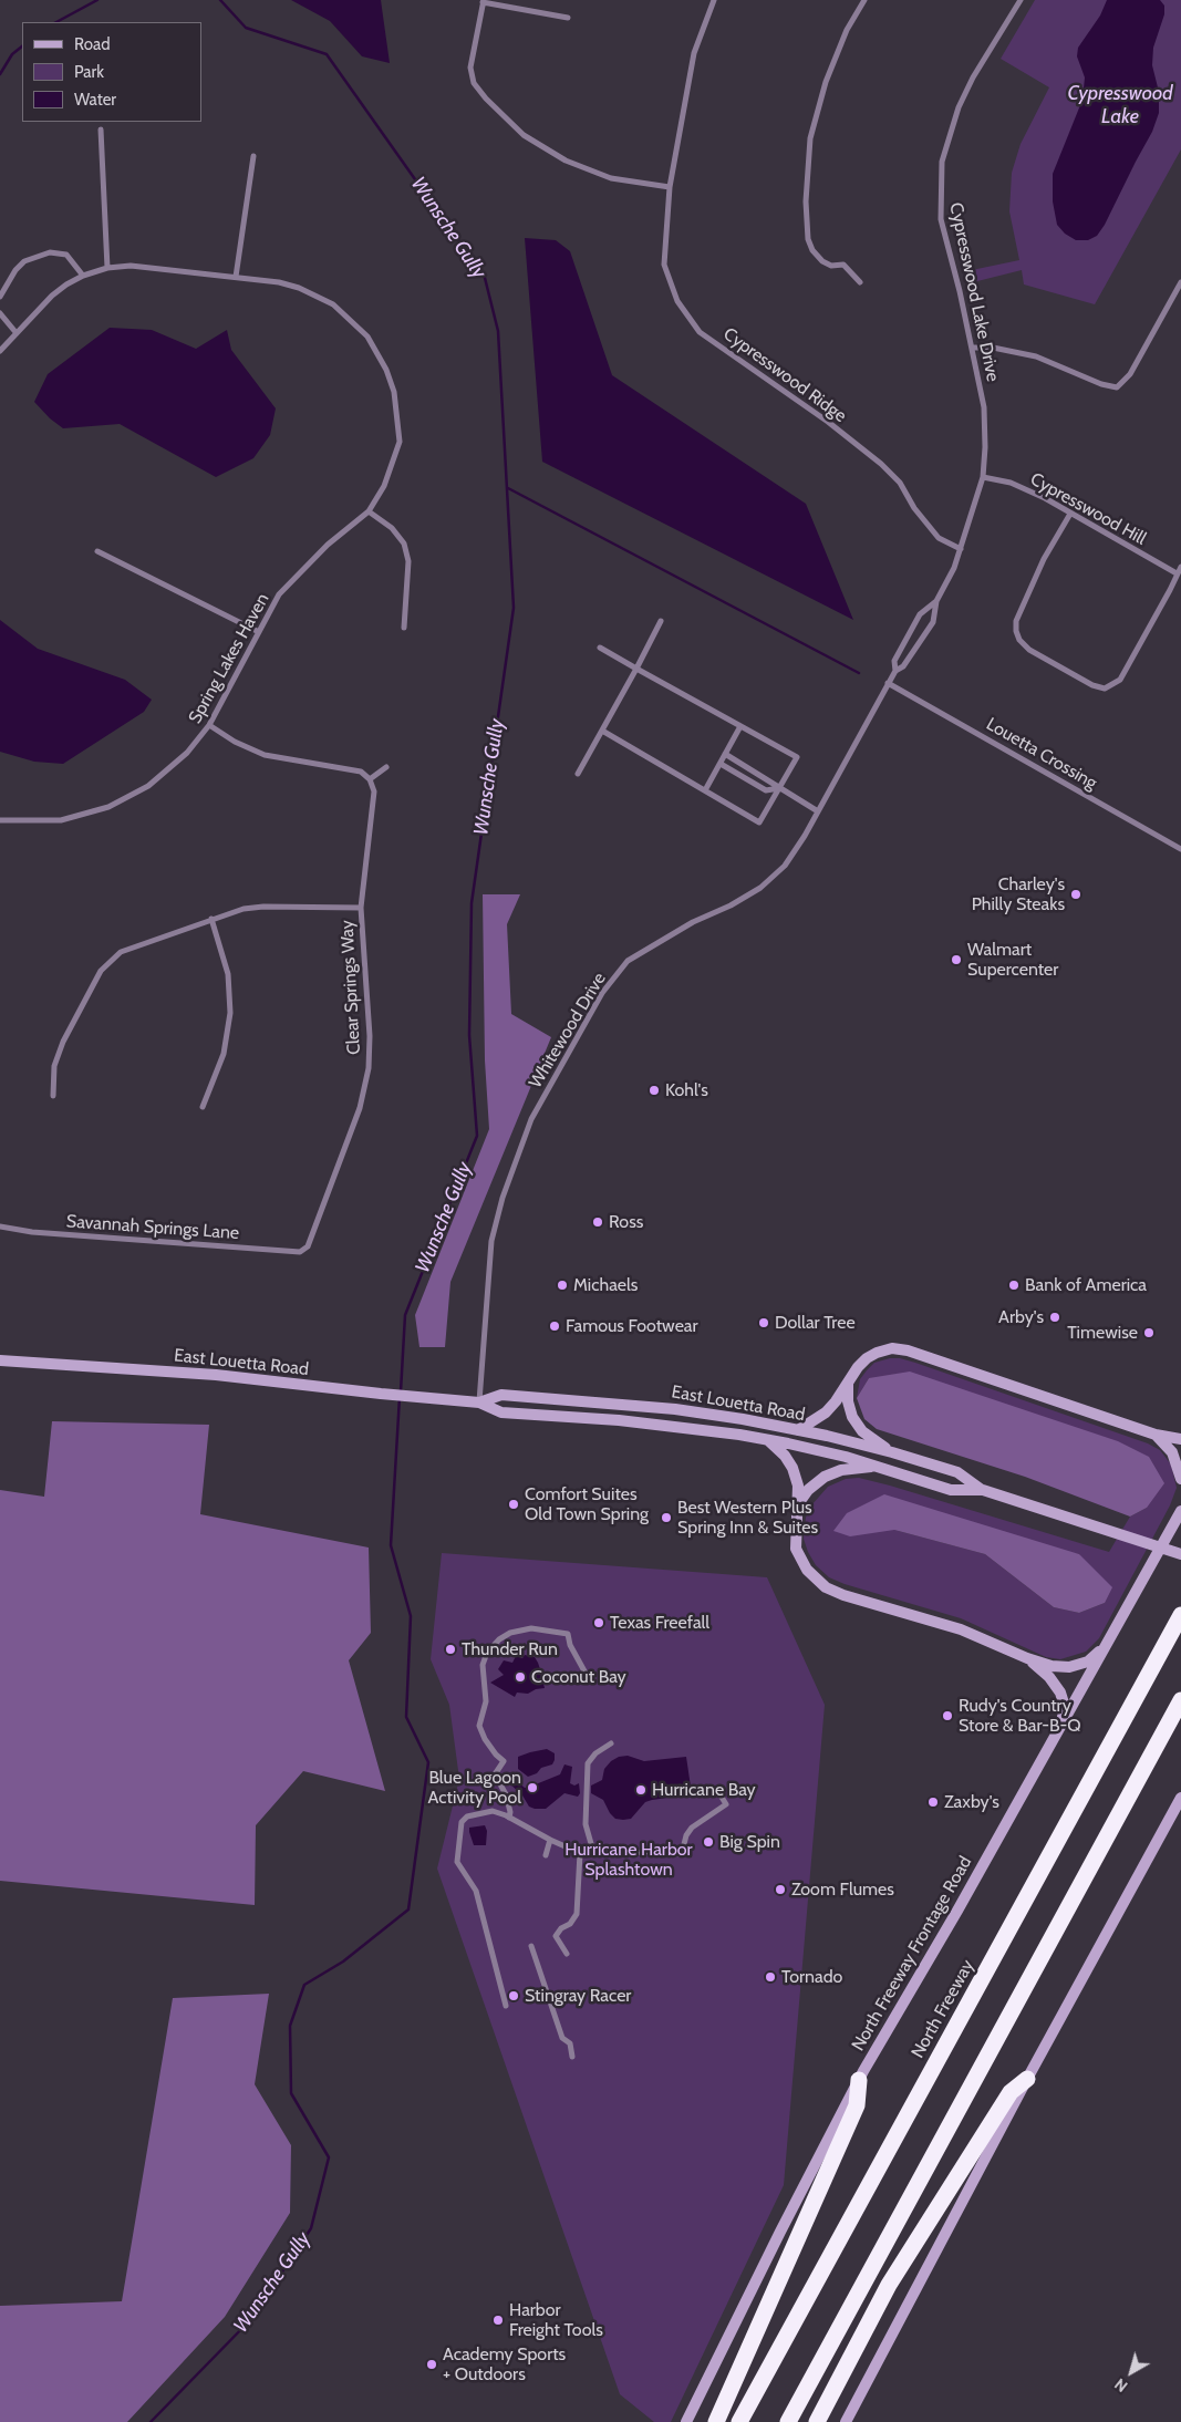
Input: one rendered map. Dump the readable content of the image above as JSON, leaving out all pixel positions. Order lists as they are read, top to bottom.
{
  "streets": {
    "highway": ["North Freeway"],
    "main road": ["East Louetta Road", "North Freeway Frontage Road"],
    "street": [
      "Cypresswood Lake Drive",
      "Cypresswood Ridge",
      "Cypresswood Hill",
      "Spring Lakes Haven",
      "Louetta Crossing",
      "Clear Springs Way",
      "Whitewood Drive",
      "Savannah Springs Lane"
    ]
  },
  "crossings": [
    ["Cypresswood Lake Drive", "Cypresswood Ridge"],
    ["Cypresswood Lake Drive", "Cypresswood Hill"],
    ["Cypresswood Lake Drive", "Louetta Crossing"],
    ["Cypresswood Lake Drive", "Whitewood Drive"],
    ["Louetta Crossing", "Whitewood Drive"],
    ["Clear Springs Way", "Savannah Springs Lane"],
    ["Whitewood Drive", "East Louetta Road"]
  ],
  "water": ["Cypresswood Lake", "Wunsche Gully"],
  "parks": ["Hurricane Harbor Splashtown"],
  "places": [
    "Charley's Philly Steaks",
    "Walmart Supercenter",
    "Kohl's",
    "Ross",
    "Michaels",
    "Bank of America",
    "Arby's",
    "Dollar Tree",
    "Famous Footwear",
    "Timewise",
    "Comfort Suites Old Town Spring",
    "Best Western Plus Spring Inn & Suites",
    "Texas Freefall",
    "Thunder Run",
    "Coconut Bay",
    "Rudy's Country Store & Bar-B-Q",
    "Blue Lagoon Activity Pool",
    "Hurricane Bay",
    "Zaxby's",
    "Big Spin",
    "Zoom Flumes",
    "Tornado",
    "Stingray Racer",
    "Harbor Freight Tools",
    "Academy Sports + Outdoors"
  ],
  "legend": ["Road", "Park", "Water"],
  "north": "bottom left"
}
